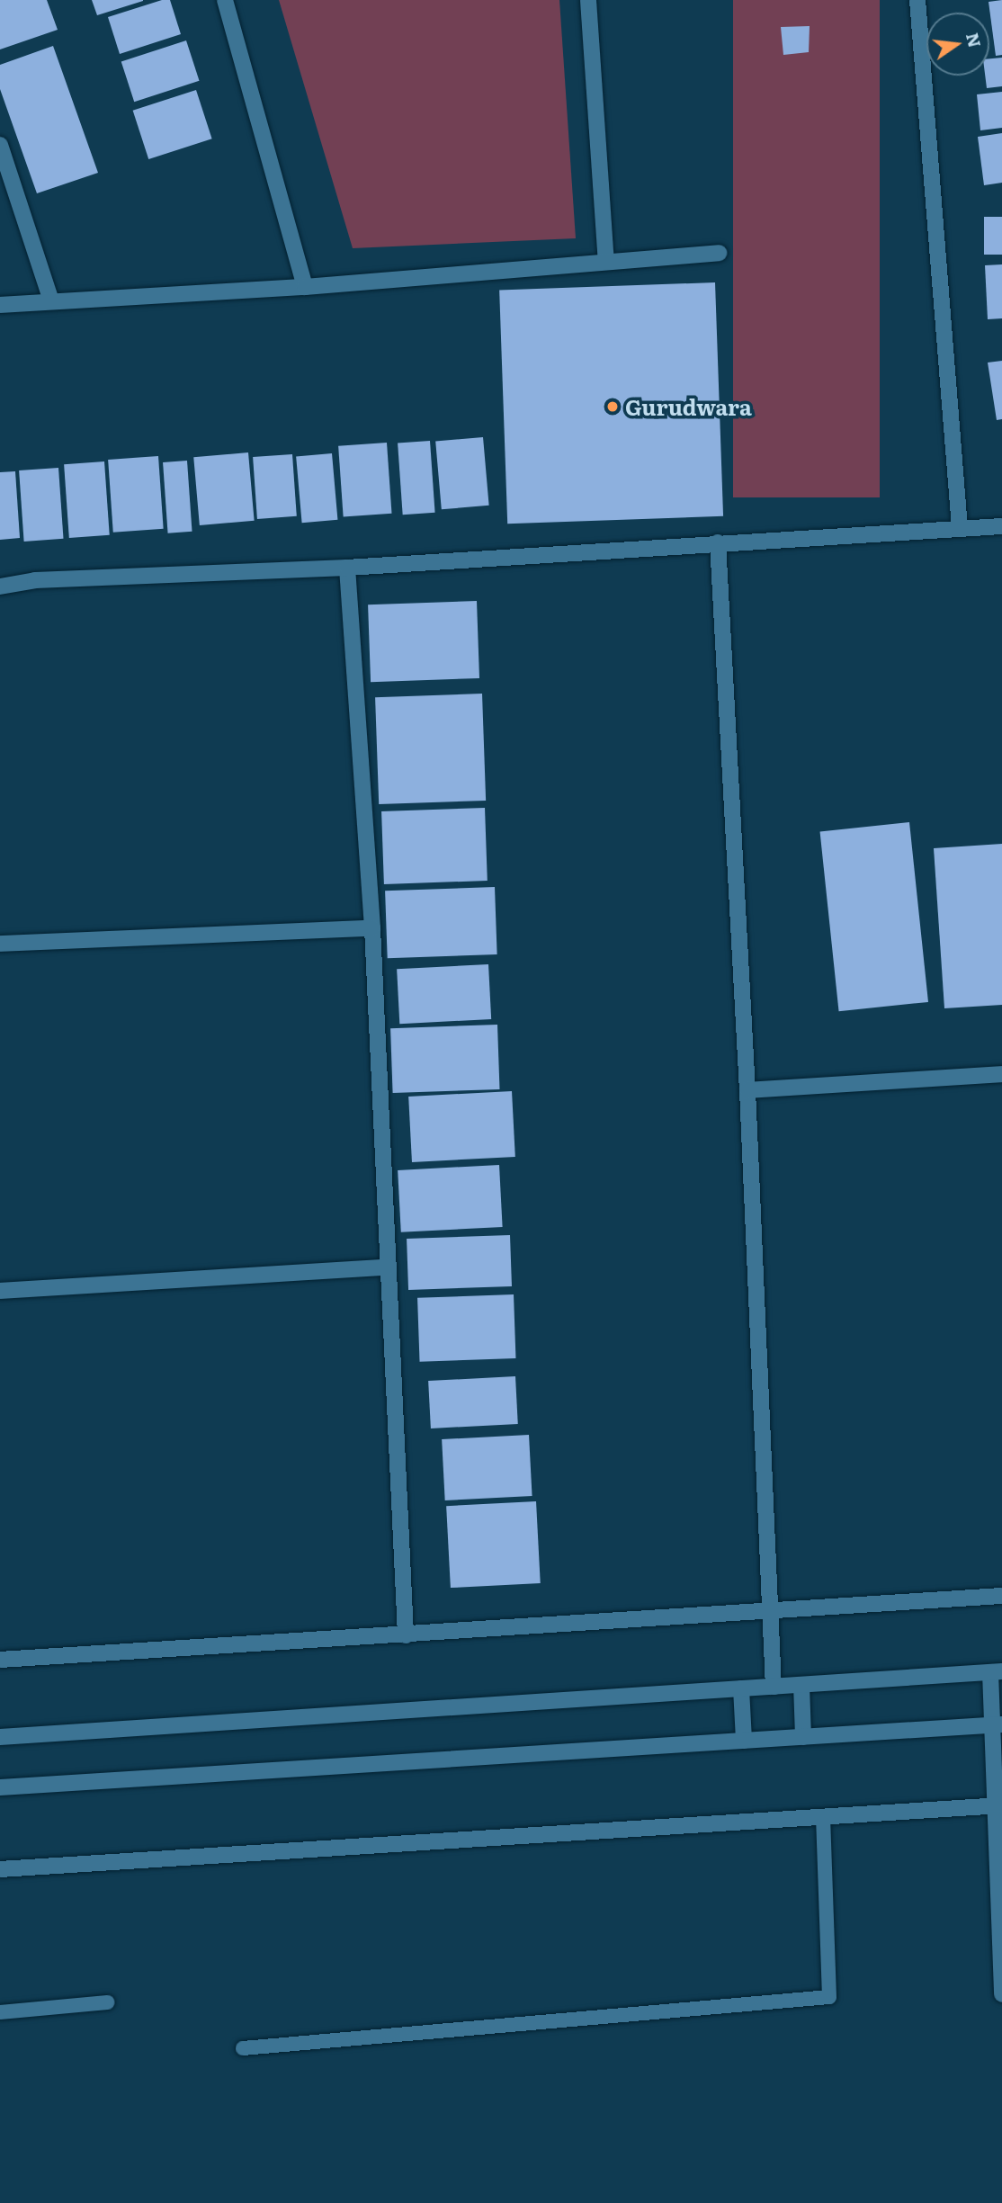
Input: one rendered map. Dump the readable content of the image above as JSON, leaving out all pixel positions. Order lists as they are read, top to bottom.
{
  "places": ["Gurudwara"],
  "north": "right"
}
